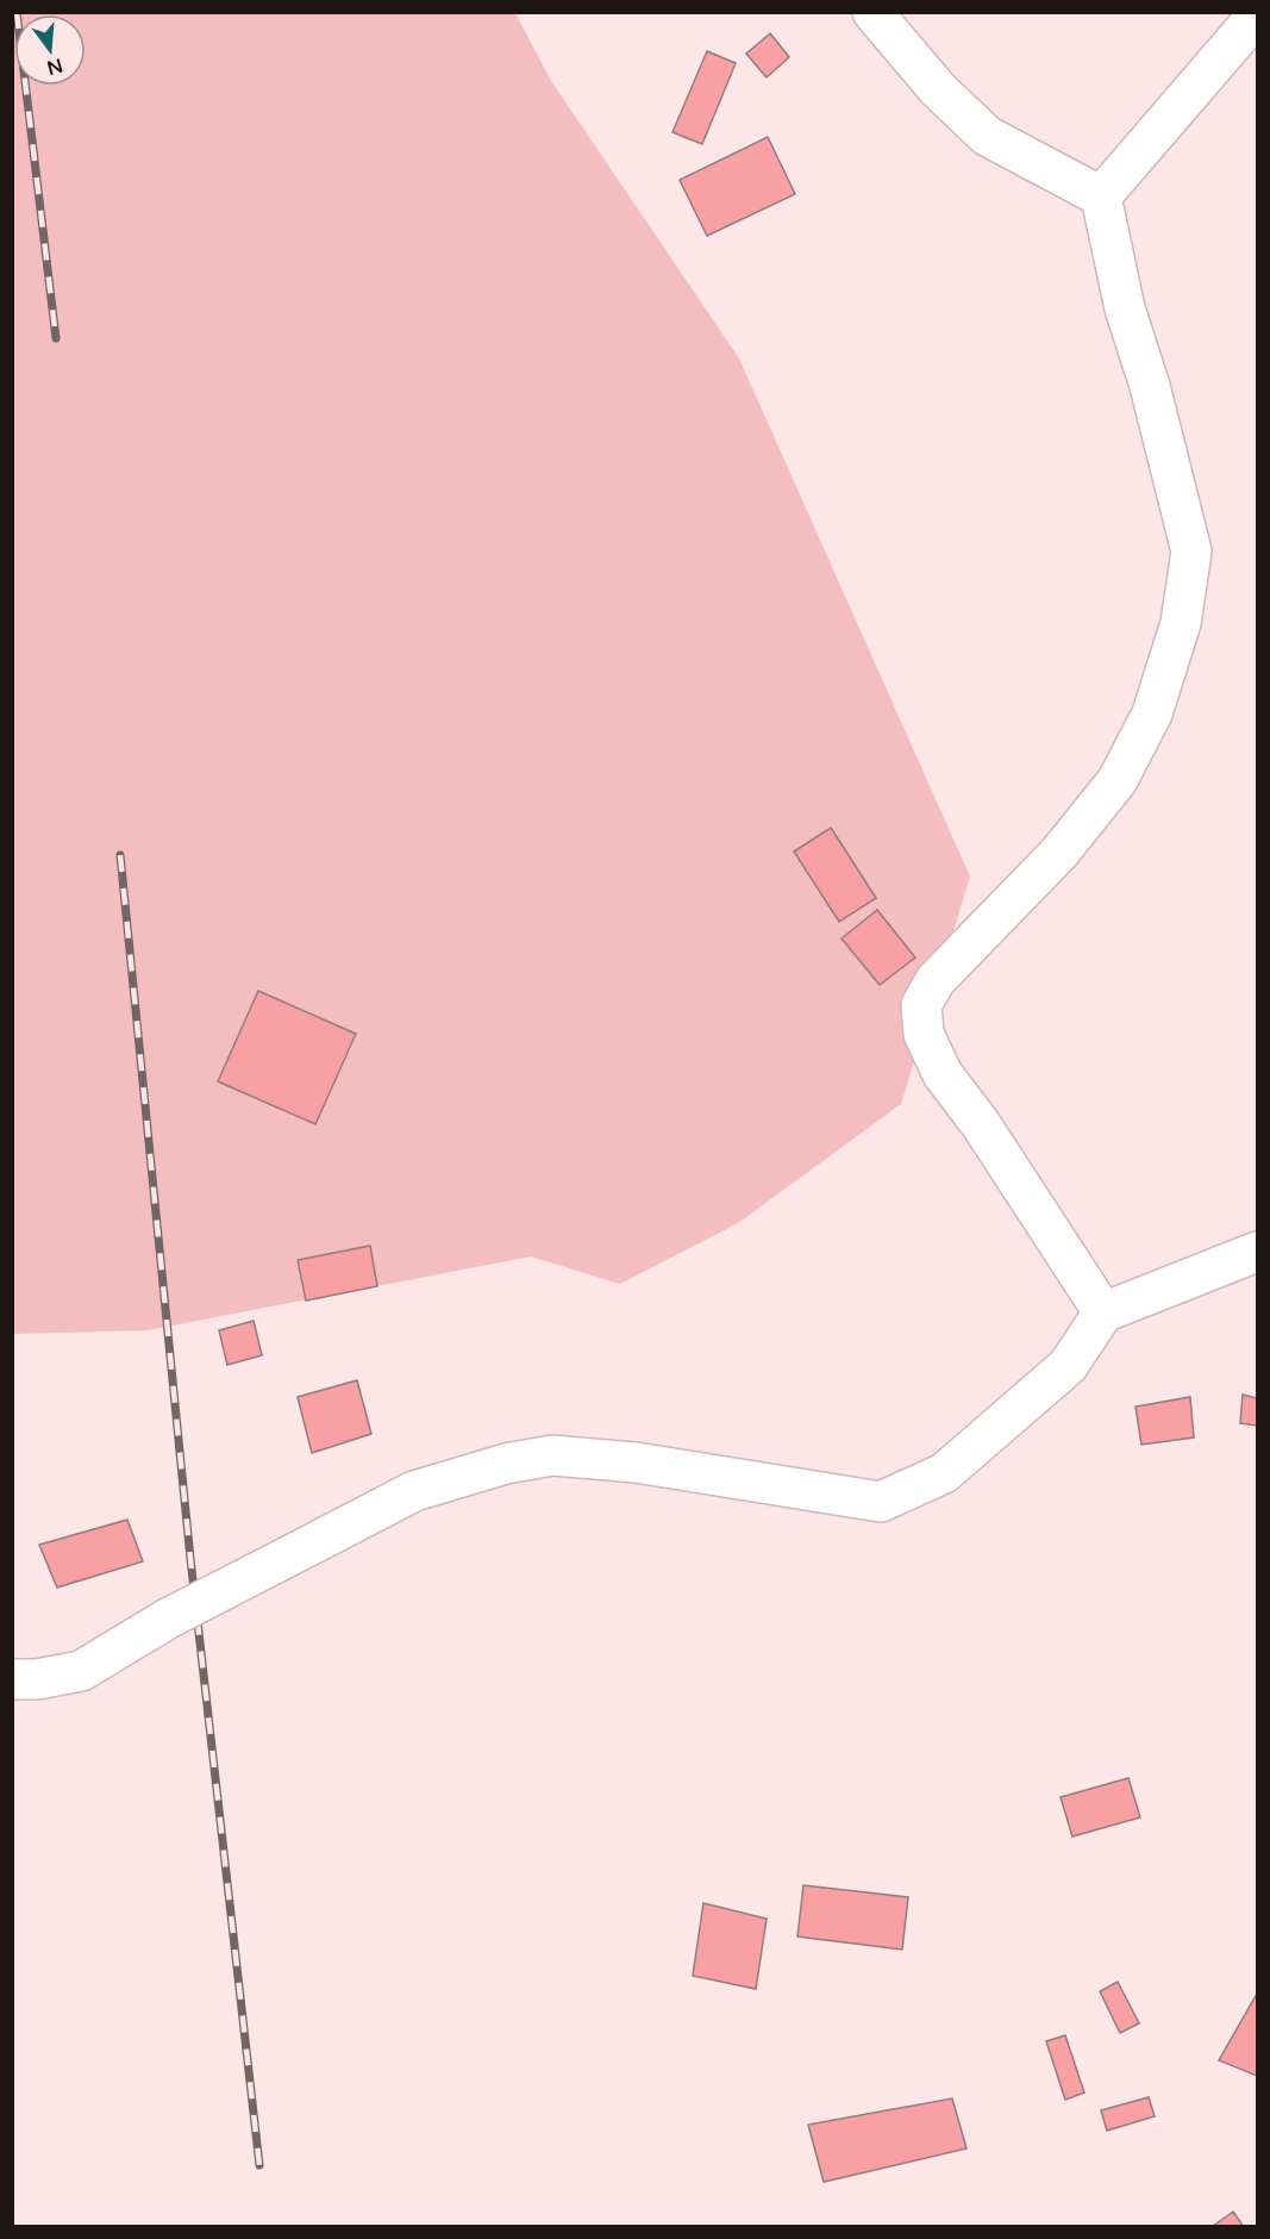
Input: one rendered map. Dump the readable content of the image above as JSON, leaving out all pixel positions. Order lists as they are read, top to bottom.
{
  "north": "bottom"
}
